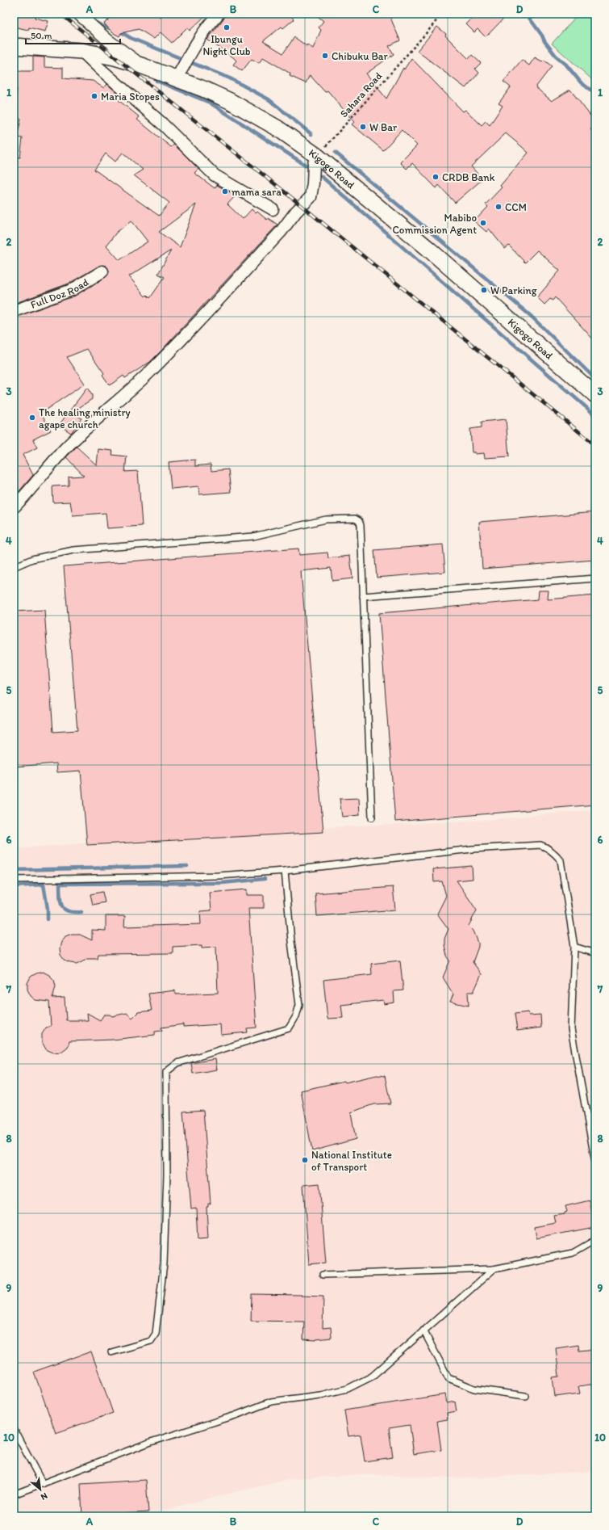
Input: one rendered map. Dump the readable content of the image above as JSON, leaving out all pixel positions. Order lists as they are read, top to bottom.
{
  "streets": {
    "main road": ["Kigogo Road"],
    "street": ["Full Doz Road"],
    "path": ["Sahara Road"]
  },
  "crossings": [
    ["Sahara Road", "Kigogo Road"]
  ],
  "places": [
    "Ibungu Night Club",
    "Chibuku Bar",
    "Maria Stopes",
    "W Bar",
    "CRDB Bank",
    "mama sara",
    "CCM",
    "Mabibo Commission Agent",
    "W Parking",
    "The healing ministry agape church",
    "National Institute of Transport"
  ],
  "scale_bar": "50 m",
  "north": "bottom right",
  "grid": {
    "columns": [
      "A",
      "B",
      "C",
      "D"
    ],
    "rows": [
      "1",
      "2",
      "3",
      "4",
      "5",
      "6",
      "7",
      "8",
      "9",
      "10"
    ]
  }
}
